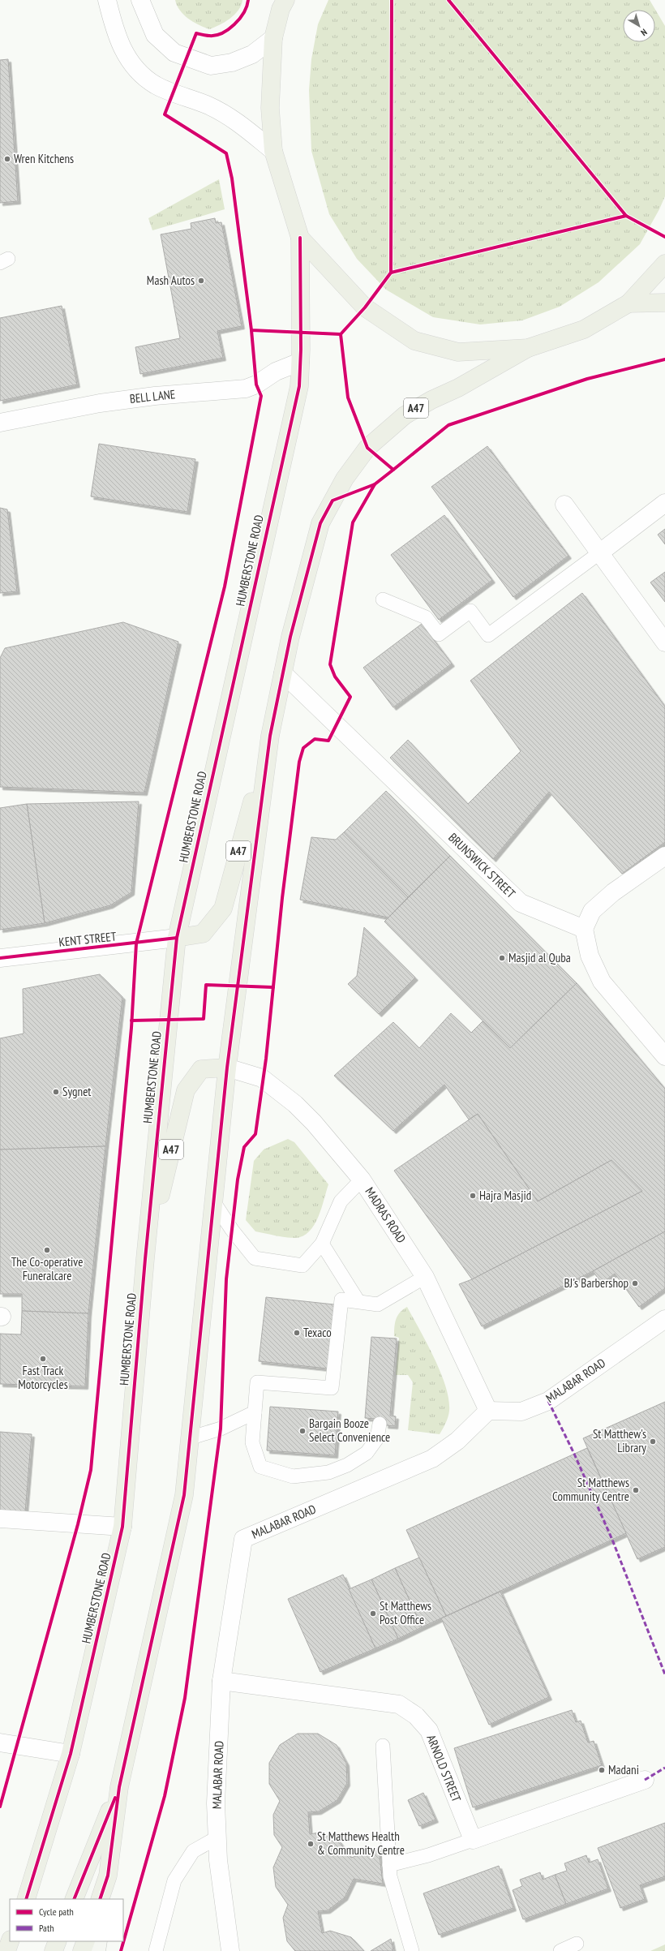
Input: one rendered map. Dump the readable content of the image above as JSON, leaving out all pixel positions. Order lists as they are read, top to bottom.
{
  "streets": {
    "main road": ["A47", "HUMBERSTONE ROAD"],
    "street": [
      "BELL LANE",
      "BRUNSWICK STREET",
      "KENT STREET",
      "MADRAS ROAD",
      "MALABAR ROAD",
      "ARNOLD STREET"
    ]
  },
  "crossings": [
    ["BELL LANE", "HUMBERSTONE ROAD"],
    ["A47", "HUMBERSTONE ROAD"],
    ["A47", "BRUNSWICK STREET"],
    ["A47", "KENT STREET"],
    ["A47", "MADRAS ROAD"],
    ["HUMBERSTONE ROAD", "KENT STREET"],
    ["MADRAS ROAD", "MALABAR ROAD"],
    ["MALABAR ROAD", "ARNOLD STREET"]
  ],
  "places": [
    "Wren Kitchens",
    "Mash Autos",
    "Masjid al Quba",
    "Sygnet",
    "Hajra Masjid",
    "The Co-operative Funeralcare",
    "BJ's Barbershop",
    "Texaco",
    "Fast Track Motorcycles",
    "Bargain Booze Select Convenience",
    "St Matthew's Library",
    "St Matthews Community Centre",
    "St Matthews Post Office",
    "Madani",
    "St Matthews Health & Community Centre"
  ],
  "legend": ["Cycle path", "Path"],
  "north": "bottom right"
}
